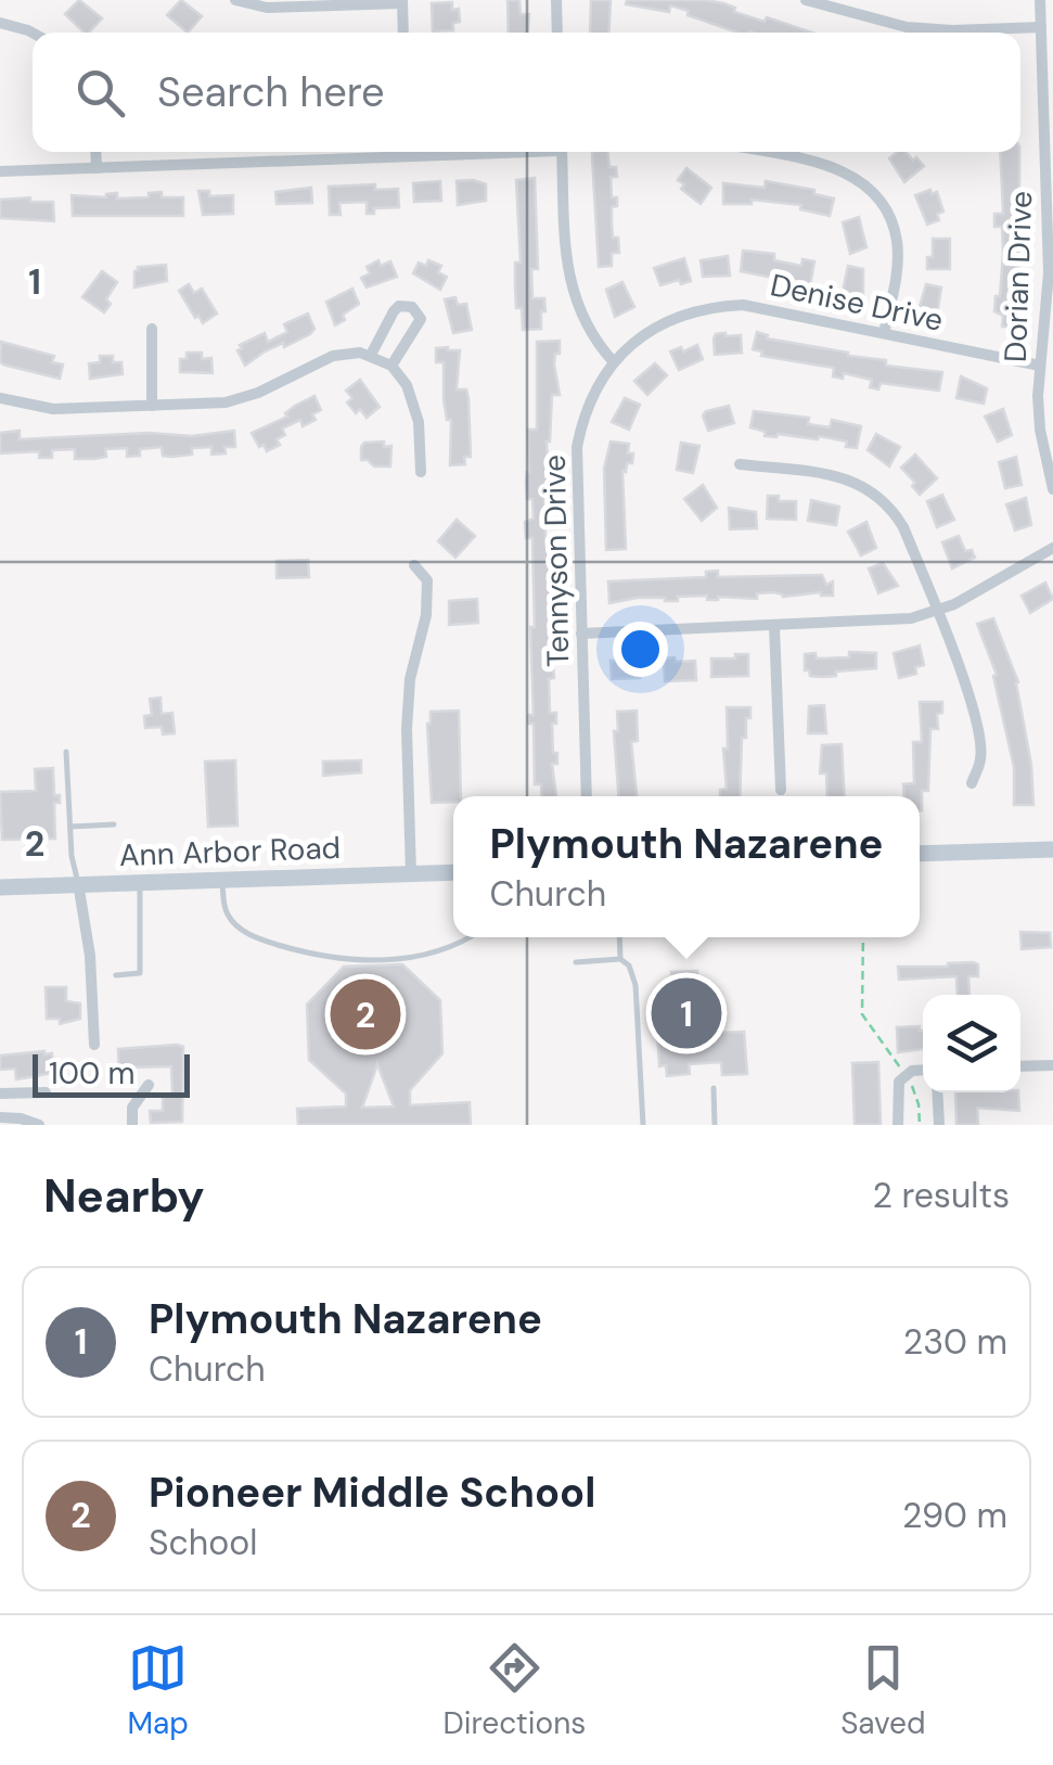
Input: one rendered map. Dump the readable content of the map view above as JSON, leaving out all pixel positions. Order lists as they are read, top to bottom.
{
  "streets": {
    "main road": ["Ann Arbor Road"],
    "street": ["Dorian Drive", "Denise Drive", "Tennyson Drive"]
  },
  "crossings": [
    ["Dorian Drive", "Denise Drive"],
    ["Denise Drive", "Tennyson Drive"]
  ],
  "scale_bar": "100 m",
  "page": {
    "search": "Search here",
    "popup": ["Plymouth Nazarene", "Church"],
    "pins": ["1", "2"],
    "scale": "100 m",
    "heading": ["Nearby", "2 results"],
    "list": [
      {
        "mark": "1",
        "name": "Plymouth Nazarene",
        "note": "Church",
        "value": "230 m"
      },
      {
        "mark": "2",
        "name": "Pioneer Middle School",
        "note": "School",
        "value": "290 m"
      }
    ],
    "nav": ["Map", "Directions", "Saved"]
  },
  "grid": {
    "rows": ["1", "2"]
  }
}
